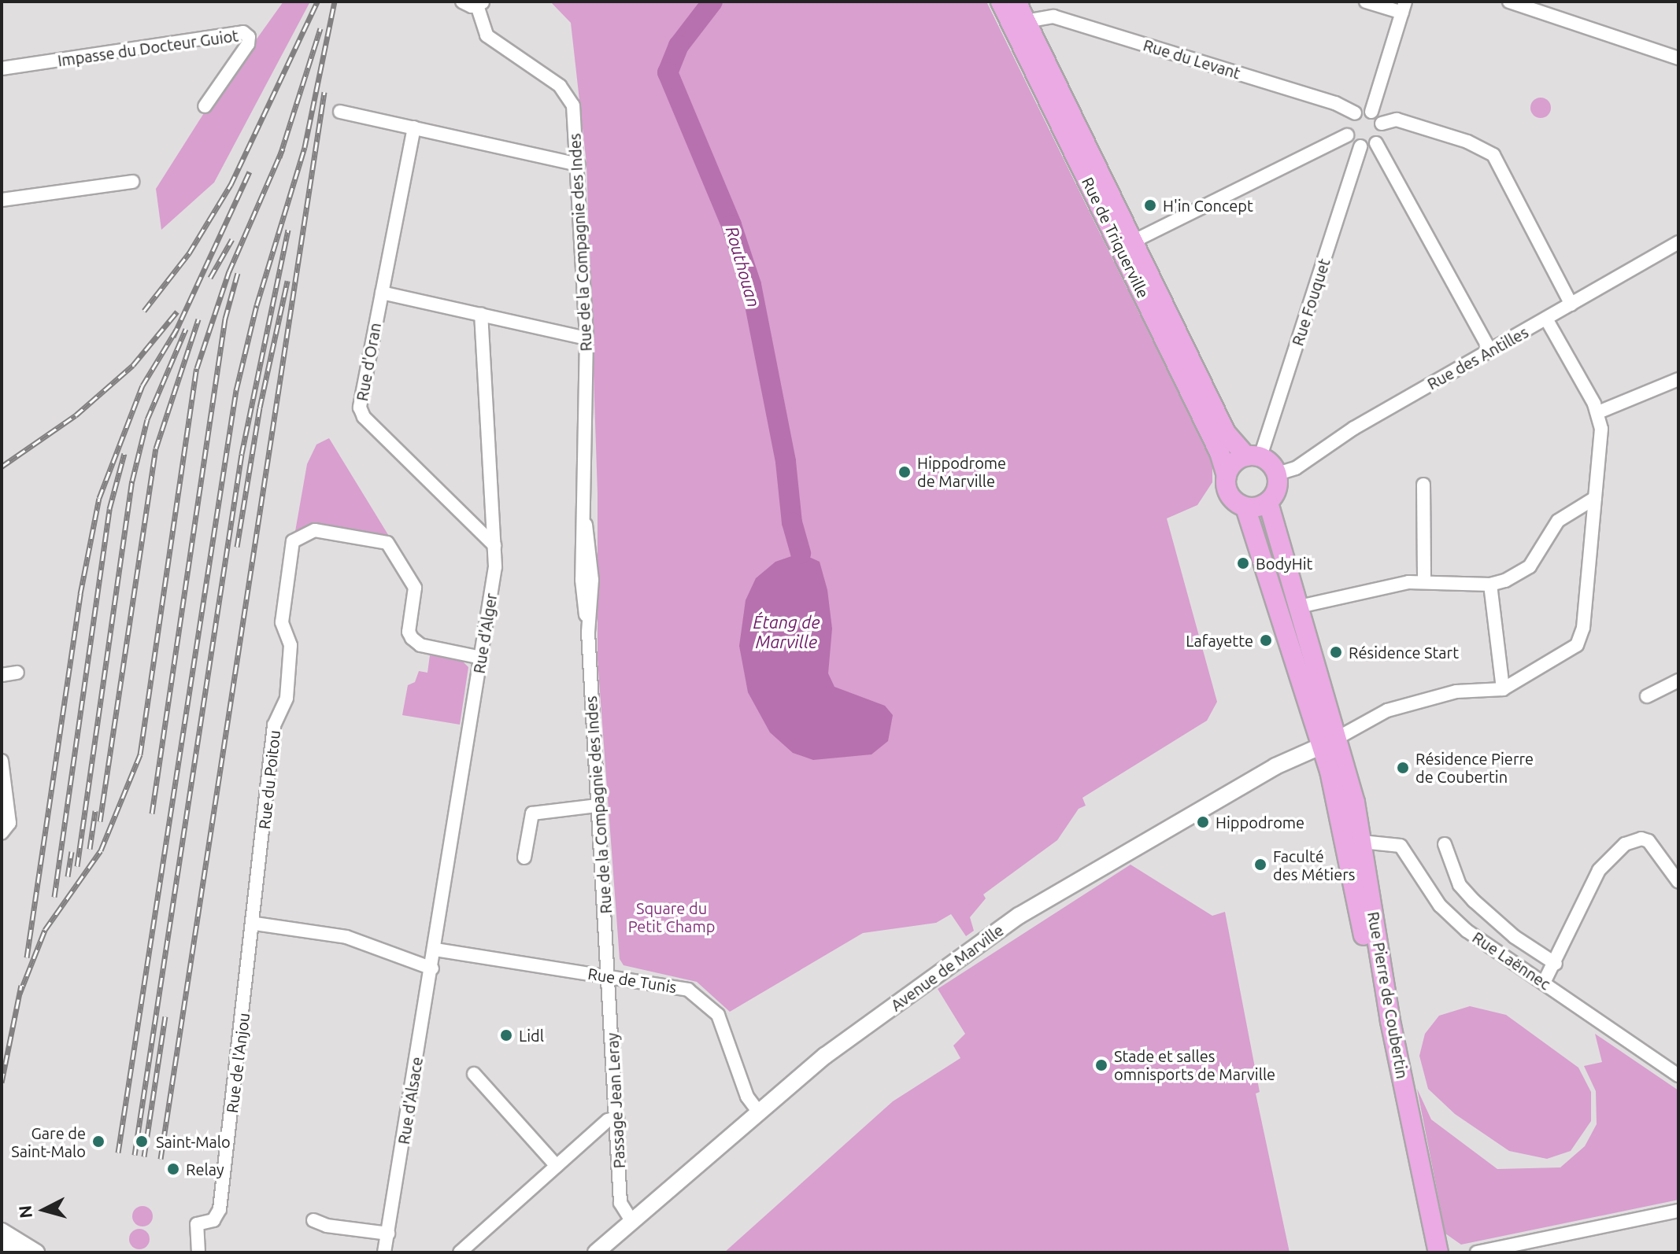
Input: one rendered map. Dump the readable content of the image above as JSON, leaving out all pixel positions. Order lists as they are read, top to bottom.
{
  "streets": {
    "main road": ["Rue de Triquerville", "Rue Pierre de Coubertin"],
    "street": [
      "Impasse du Docteur Guiot",
      "Rue du Levant",
      "Rue de la Compagnie des Indes",
      "Rue Fouquet",
      "Rue des Antilles",
      "Rue d'Oran",
      "Rue d'Alger",
      "Rue du Poitou",
      "Rue Laënnec",
      "Avenue de Marville",
      "Rue de Tunis",
      "Rue de l'Anjou",
      "Rue d'Alsace",
      "Passage Jean Leray"
    ]
  },
  "crossings": [
    ["Rue du Levant", "Rue de Triquerville"],
    ["Rue du Levant", "Rue Fouquet"],
    ["Rue de Triquerville", "Rue Fouquet"],
    ["Rue de Triquerville", "Rue des Antilles"],
    ["Rue de la Compagnie des Indes", "Rue de Tunis"],
    ["Rue de la Compagnie des Indes", "Passage Jean Leray"],
    ["Rue Fouquet", "Rue des Antilles"],
    ["Rue d'Oran", "Rue d'Alger"],
    ["Rue d'Alger", "Rue du Poitou"],
    ["Rue d'Alger", "Rue de Tunis"],
    ["Rue d'Alger", "Rue d'Alsace"],
    ["Rue du Poitou", "Rue de l'Anjou"],
    ["Rue Laënnec", "Rue Pierre de Coubertin"],
    ["Avenue de Marville", "Rue de Tunis"],
    ["Avenue de Marville", "Rue Pierre de Coubertin"],
    ["Avenue de Marville", "Passage Jean Leray"],
    ["Rue de Tunis", "Rue d'Alsace"],
    ["Rue de Tunis", "Passage Jean Leray"]
  ],
  "water": ["Routhouan", "Étang de Marville"],
  "parks": ["Square du Petit Champ"],
  "places": [
    "H'in Concept",
    "Hippodrome de Marville",
    "BodyHit",
    "Lafayette",
    "Résidence Start",
    "Résidence Pierre de Coubertin",
    "Hippodrome",
    "Faculté des Métiers",
    "Lidl",
    "Stade et salles omnisports de Marville",
    "Gare de Saint-Malo",
    "Saint-Malo",
    "Relay"
  ],
  "north": "left"
}
